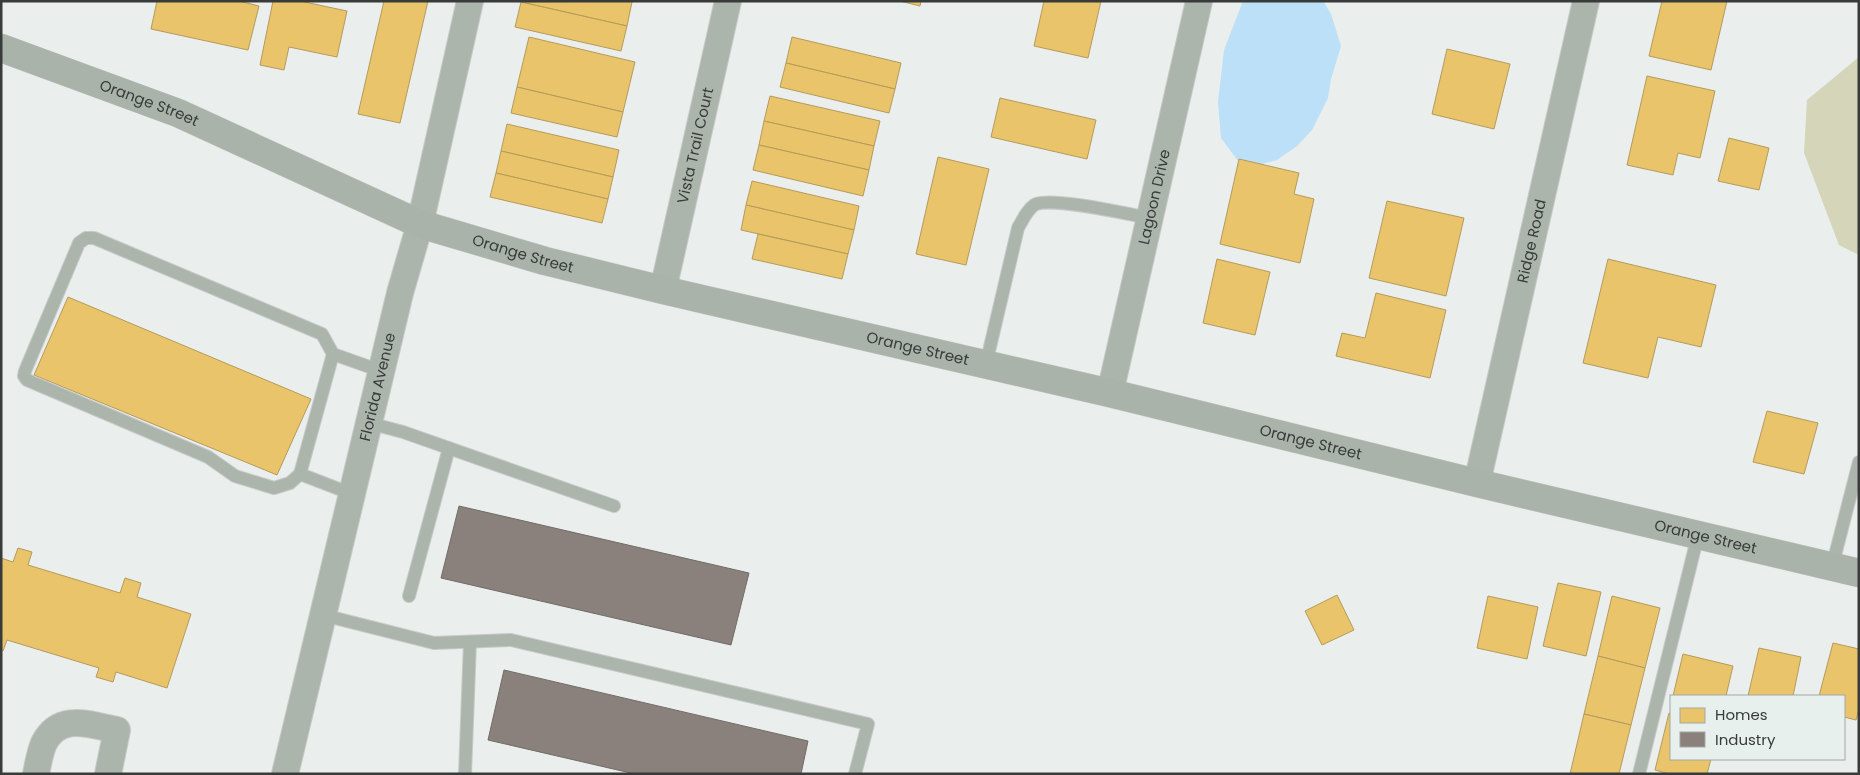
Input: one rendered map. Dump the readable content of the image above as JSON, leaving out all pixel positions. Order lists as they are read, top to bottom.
{
  "streets": {
    "street": [
      "Orange Street",
      "Vista Trail Court",
      "Lagoon Drive",
      "Ridge Road",
      "Florida Avenue"
    ]
  },
  "crossings": [
    ["Orange Street", "Vista Trail Court"],
    ["Orange Street", "Lagoon Drive"],
    ["Orange Street", "Ridge Road"],
    ["Orange Street", "Florida Avenue"]
  ],
  "legend": ["Homes", "Industry"]
}
